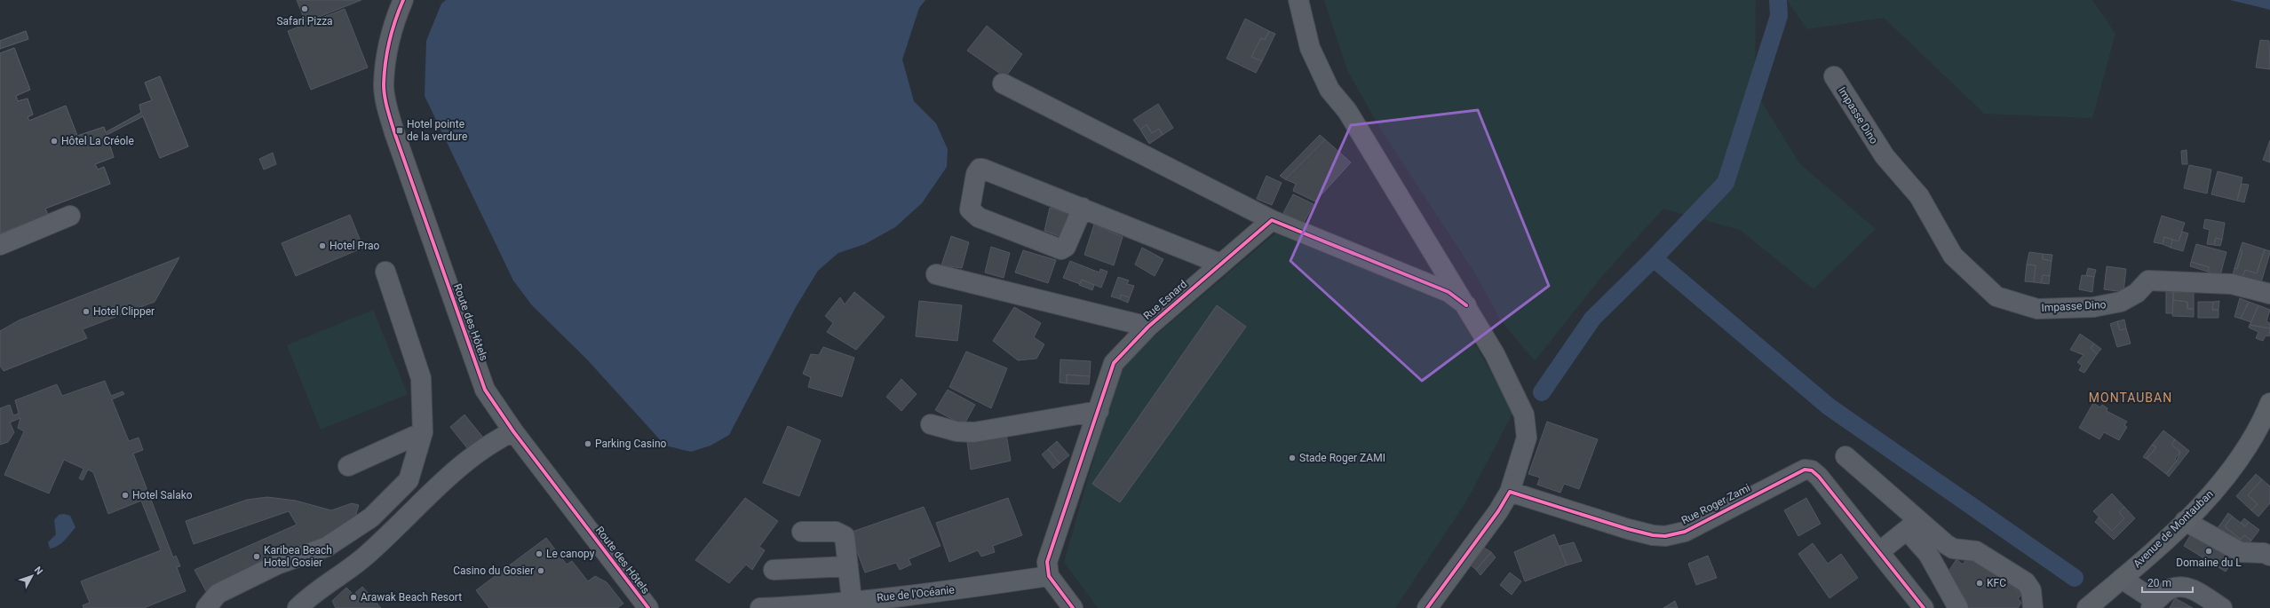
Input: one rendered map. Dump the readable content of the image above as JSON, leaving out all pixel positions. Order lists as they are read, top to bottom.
{
  "streets": {
    "main road": ["Avenue de Montauban"],
    "street": [
      "Impasse Dino",
      "Rue Esnard",
      "Route des Hôtels",
      "Rue Roger Zami",
      "Rue de l'Océanie"
    ]
  },
  "crossings": [
    ["Rue Esnard", "Rue de l'Océanie"]
  ],
  "districts": ["MONTAUBAN"],
  "places": {
    "other": [
      "Safari Pizza",
      "Hôtel La Créole",
      "Hotel Prao",
      "Hotel Clipper",
      "Parking Casino",
      "Stade Roger ZAMI",
      "Hotel Salako",
      "Domaine du L",
      "Le canopy",
      "Karibea Beach Hotel Gosier",
      "Casino du Gosier",
      "KFC",
      "Arawak Beach Resort"
    ],
    "transit": ["Hotel pointe de la verdure"]
  },
  "scale_bar": "20 m",
  "north": "top right"
}
